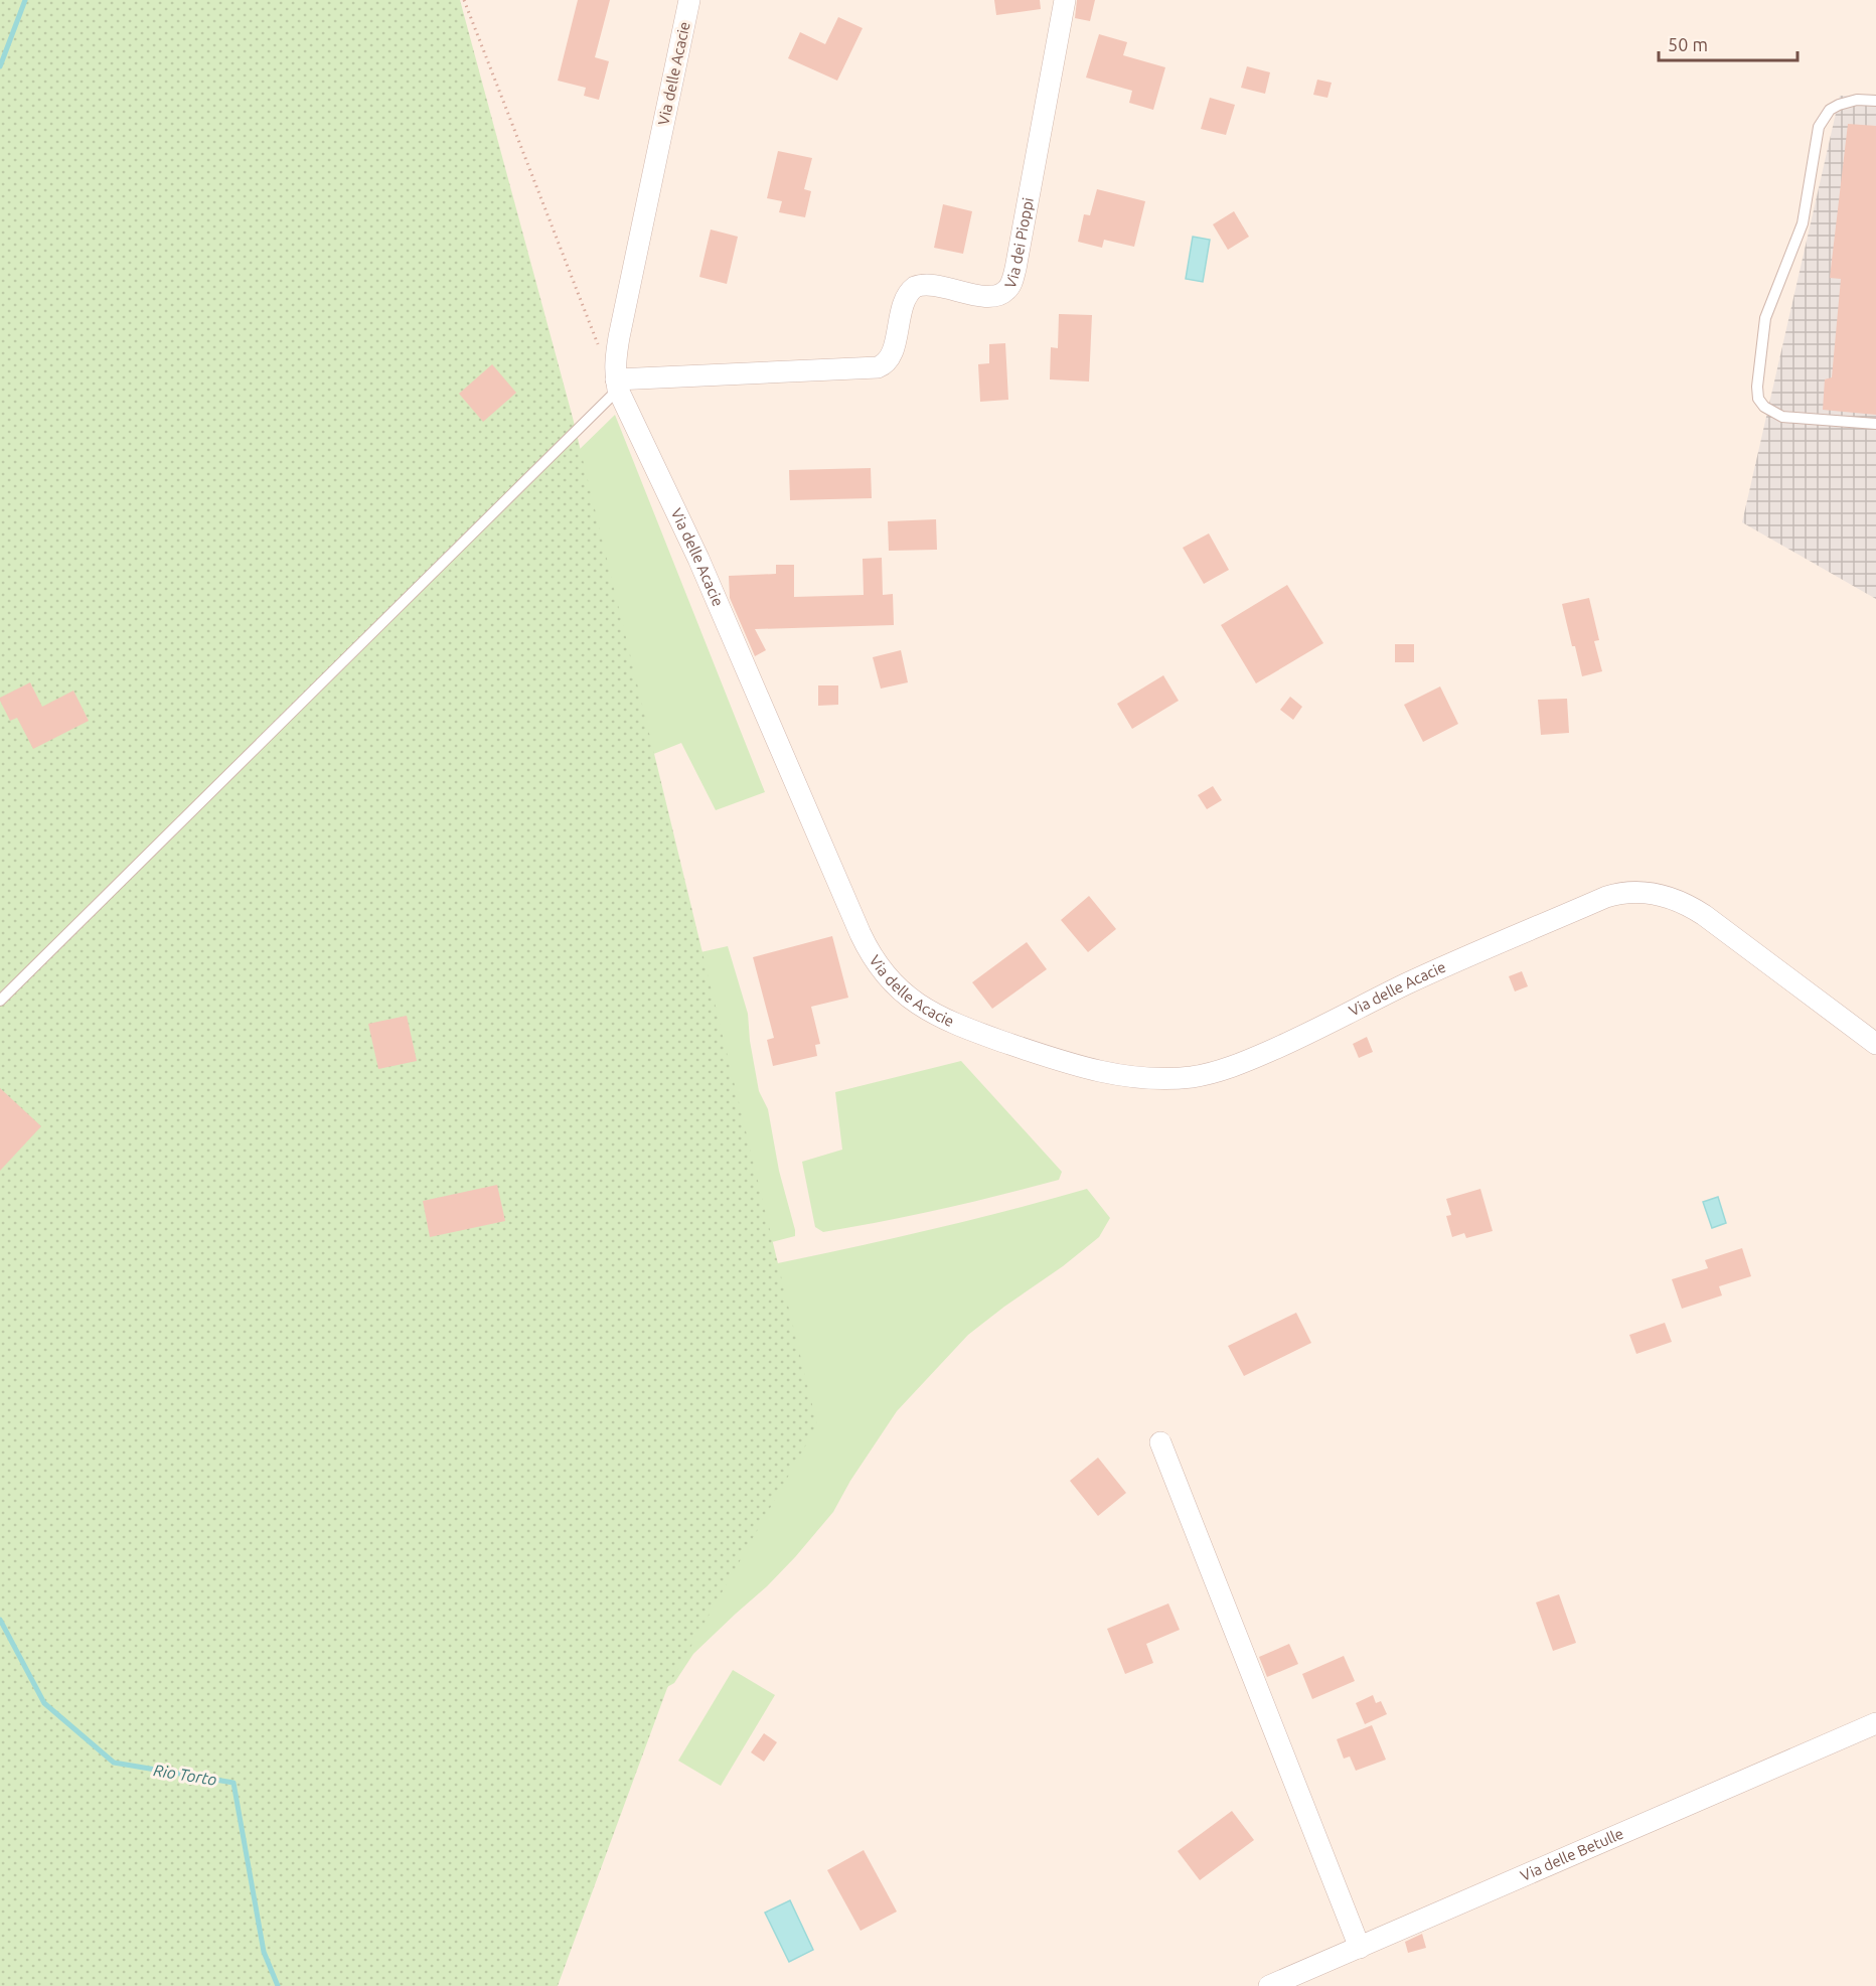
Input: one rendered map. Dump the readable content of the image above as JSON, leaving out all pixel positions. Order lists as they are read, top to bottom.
{
  "streets": {
    "street": ["Via delle Acacie", "Via dei Pioppi", "Via delle Betulle"]
  },
  "crossings": [
    ["Via delle Acacie", "Via dei Pioppi"]
  ],
  "water": ["Rio Torto"],
  "scale_bar": "50 m"
}
